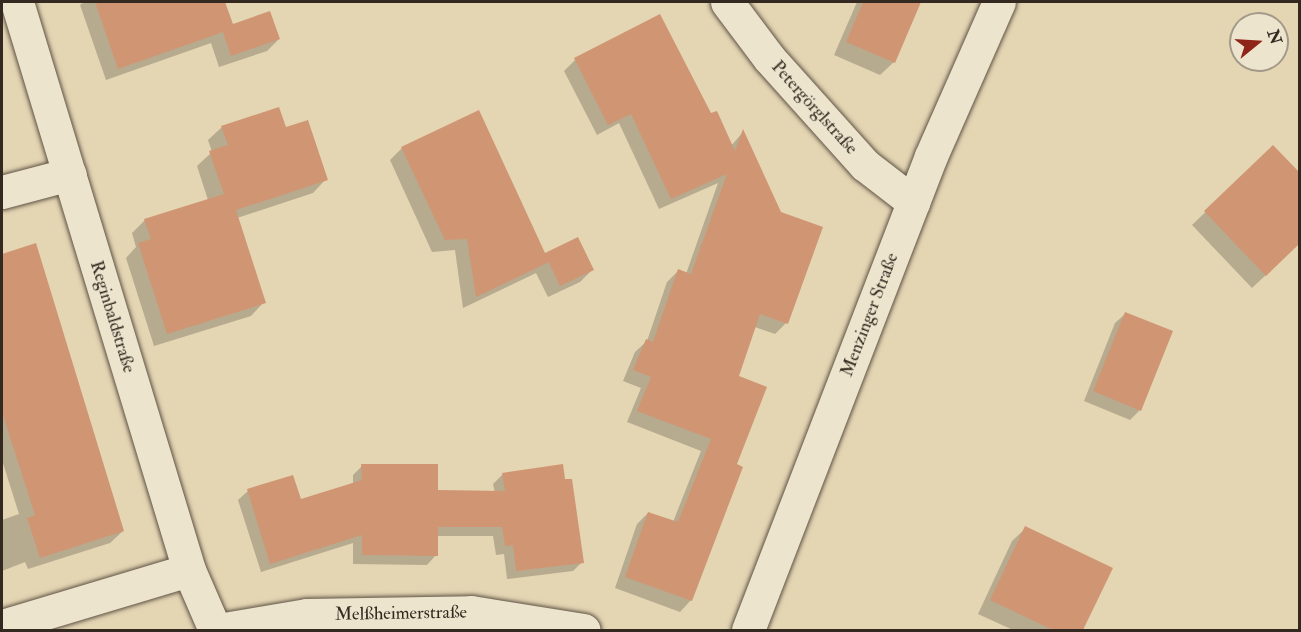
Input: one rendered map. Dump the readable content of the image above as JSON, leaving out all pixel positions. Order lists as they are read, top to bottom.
{
  "streets": {
    "street": [
      "Petergörglstraße",
      "Menzinger Straße",
      "Reginbaldstraße",
      "Melßheimerstraße"
    ]
  },
  "crossings": [
    ["Petergörglstraße", "Menzinger Straße"],
    ["Reginbaldstraße", "Melßheimerstraße"]
  ],
  "north": "right"
}
